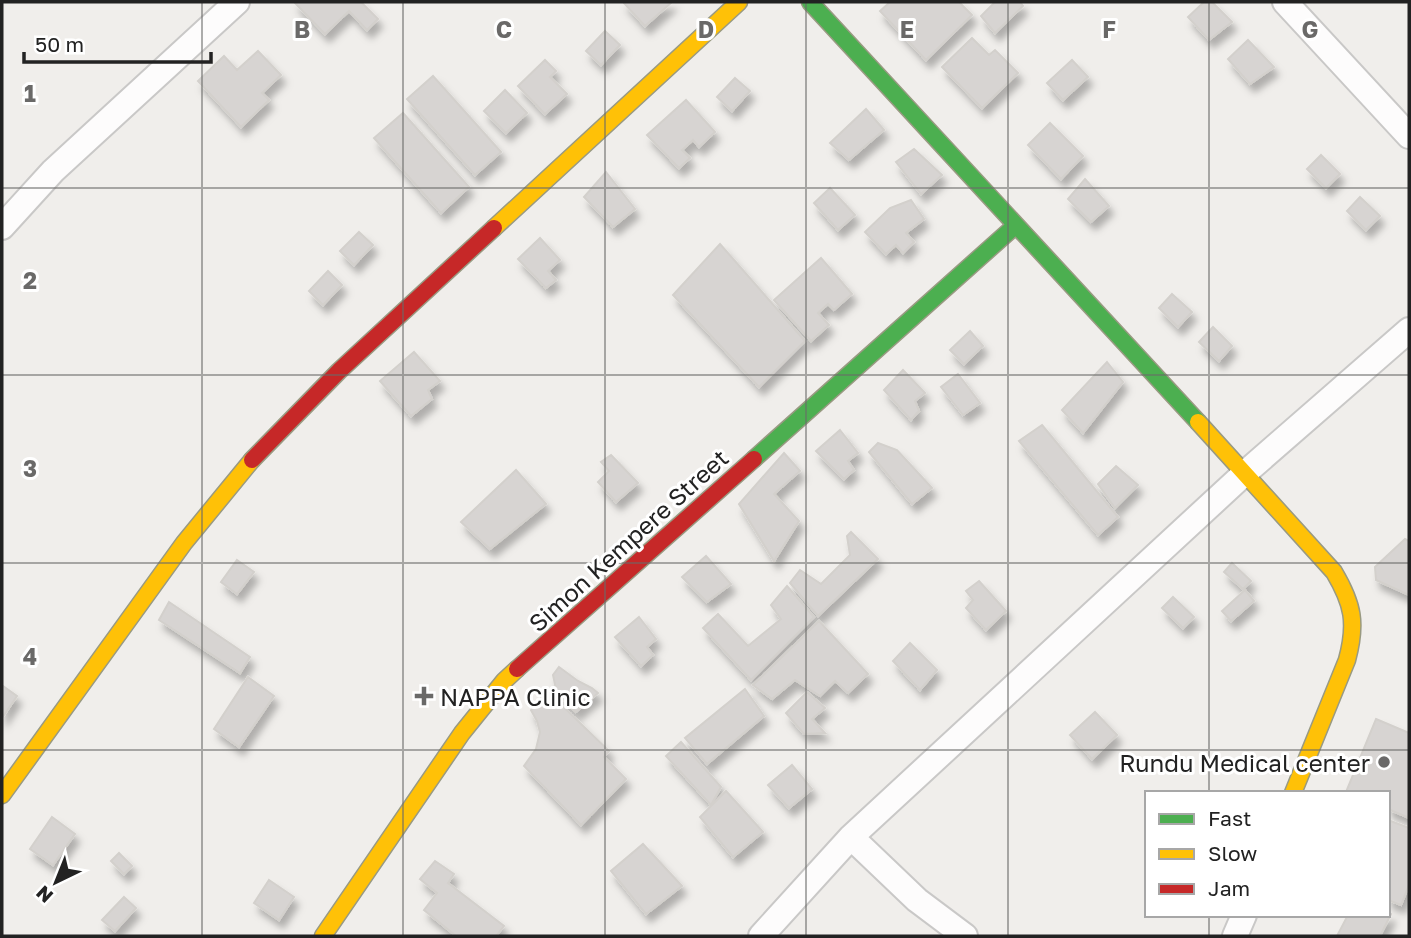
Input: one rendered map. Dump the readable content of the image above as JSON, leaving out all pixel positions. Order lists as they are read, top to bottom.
{
  "streets": {
    "street": ["Simon Kempere Street"]
  },
  "places": {
    "health": ["NAPPA Clinic"],
    "other": ["Rundu Medical center"]
  },
  "legend": ["Fast", "Slow", "Jam"],
  "scale_bar": "50 m",
  "north": "bottom left",
  "grid": {
    "columns": [
      "B",
      "C",
      "D",
      "E",
      "F",
      "G"
    ],
    "rows": [
      "1",
      "2",
      "3",
      "4"
    ]
  }
}
